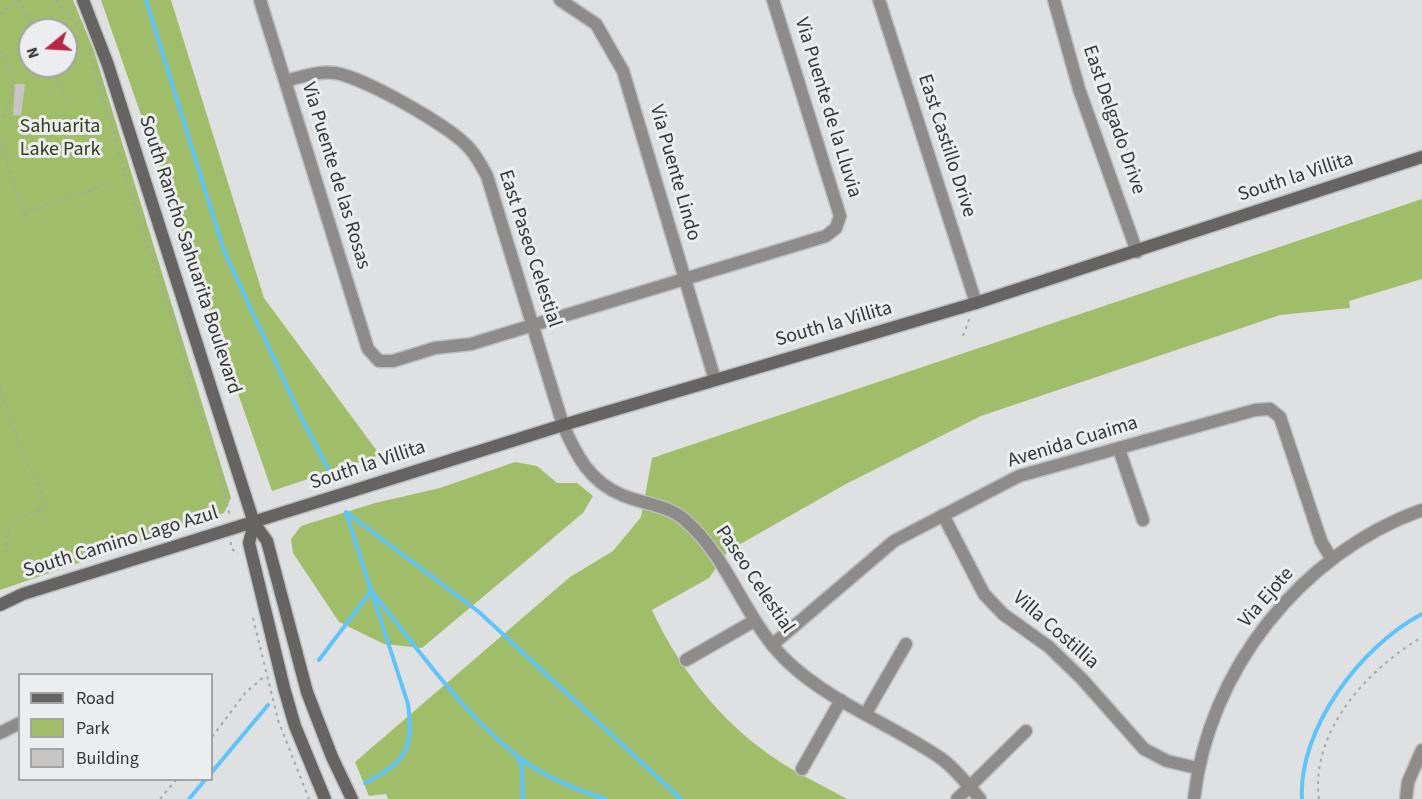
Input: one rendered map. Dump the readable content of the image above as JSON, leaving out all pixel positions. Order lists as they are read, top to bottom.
{
  "streets": {
    "street": [
      "Via Puente de la Lluvia",
      "East Delgado Drive",
      "East Castillo Drive",
      "Via Puente Lindo",
      "Via Puente de las Rosas",
      "South la Villita",
      "East Paseo Celestial",
      "South Rancho Sahuarita Boulevard",
      "Avenida Cuaima",
      "South Camino Lago Azul",
      "Paseo Celestial",
      "Via Ejote",
      "Villa Costillia"
    ]
  },
  "crossings": [
    ["Via Puente de la Lluvia", "Via Puente Lindo"],
    ["East Delgado Drive", "South la Villita"],
    ["East Castillo Drive", "South la Villita"],
    ["Via Puente Lindo", "South la Villita"],
    ["Via Puente de las Rosas", "East Paseo Celestial"],
    ["South la Villita", "East Paseo Celestial"],
    ["South la Villita", "South Rancho Sahuarita Boulevard"],
    ["South la Villita", "South Camino Lago Azul"],
    ["South la Villita", "Paseo Celestial"],
    ["East Paseo Celestial", "Paseo Celestial"],
    ["South Rancho Sahuarita Boulevard", "South Camino Lago Azul"],
    ["Avenida Cuaima", "Paseo Celestial"],
    ["Avenida Cuaima", "Via Ejote"],
    ["Avenida Cuaima", "Villa Costillia"],
    ["Via Ejote", "Villa Costillia"]
  ],
  "parks": ["Sahuarita Lake Park"],
  "legend": ["Road", "Park", "Building"],
  "north": "left"
}
